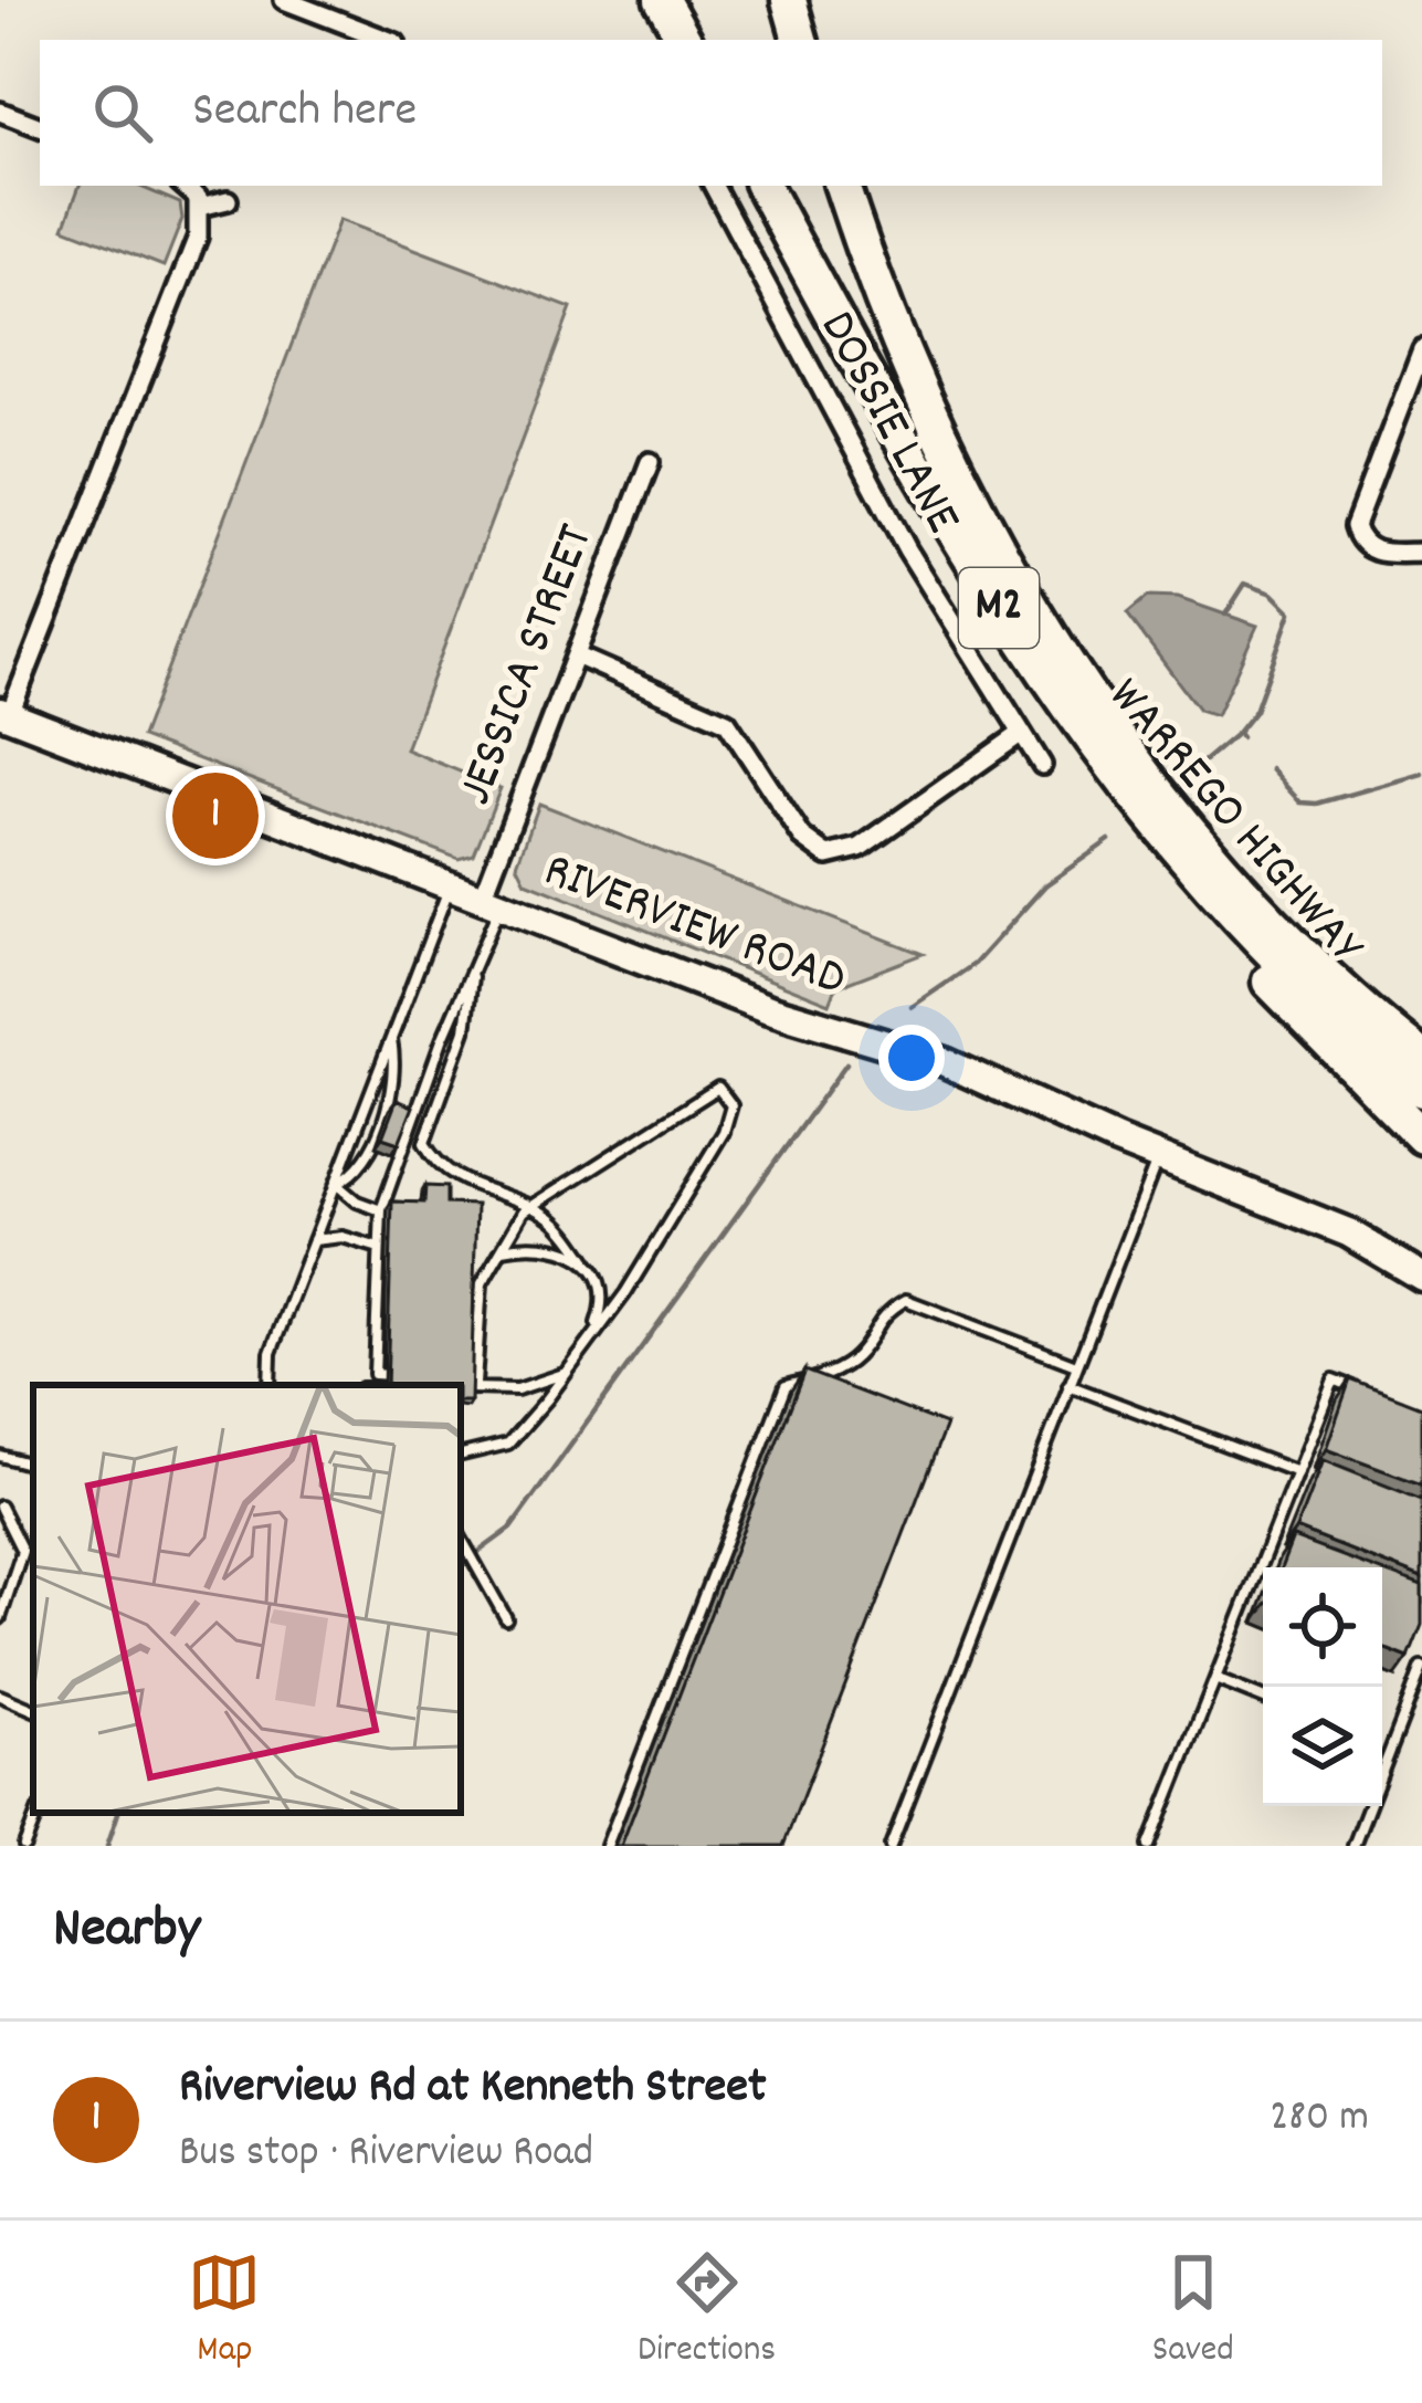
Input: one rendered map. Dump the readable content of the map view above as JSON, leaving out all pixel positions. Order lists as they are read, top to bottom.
{
  "streets": {
    "highway": ["M2", "WARREGO HIGHWAY"],
    "main road": ["RIVERVIEW ROAD"],
    "street": ["DOSSIE LANE", "JESSICA STREET"]
  },
  "crossings": [
    ["JESSICA STREET", "RIVERVIEW ROAD"]
  ],
  "page": {
    "search": "Search here",
    "pins": "1",
    "heading": "Nearby",
    "list": [
      {
        "mark": "1",
        "name": "Riverview Rd at Kenneth Street",
        "note": "Bus stop · Riverview Road",
        "value": "280 m"
      }
    ],
    "nav": ["Map", "Directions", "Saved"]
  }
}
